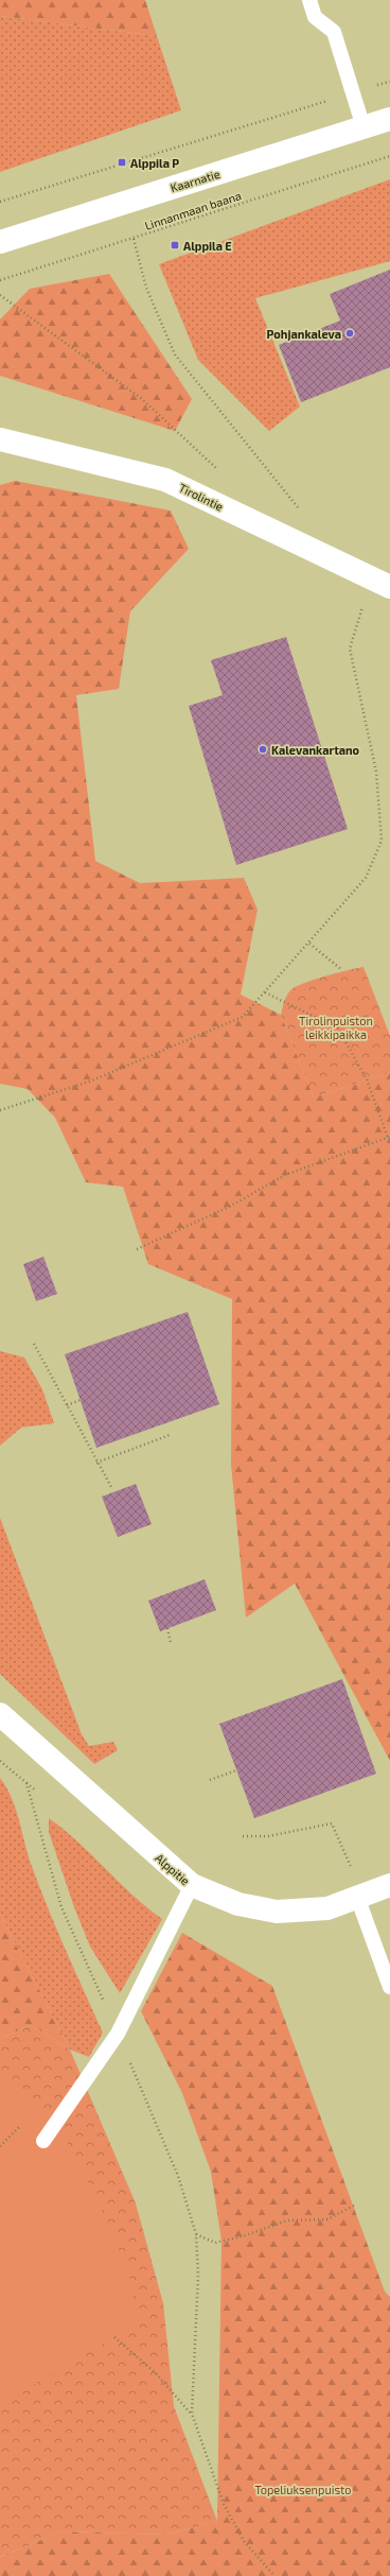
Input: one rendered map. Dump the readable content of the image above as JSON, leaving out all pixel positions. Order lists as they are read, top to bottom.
{
  "streets": {
    "street": ["Kaarnatie", "Tirolintie", "Alppitie"],
    "path": ["Linnanmaan baana"]
  },
  "parks": ["Tirolinpuiston leikkipaikka", "Topeliuksenpuisto"],
  "places": {
    "transit": ["Alppila P", "Alppila E"],
    "other": ["Pohjankaleva", "Kalevankartano"]
  }
}
